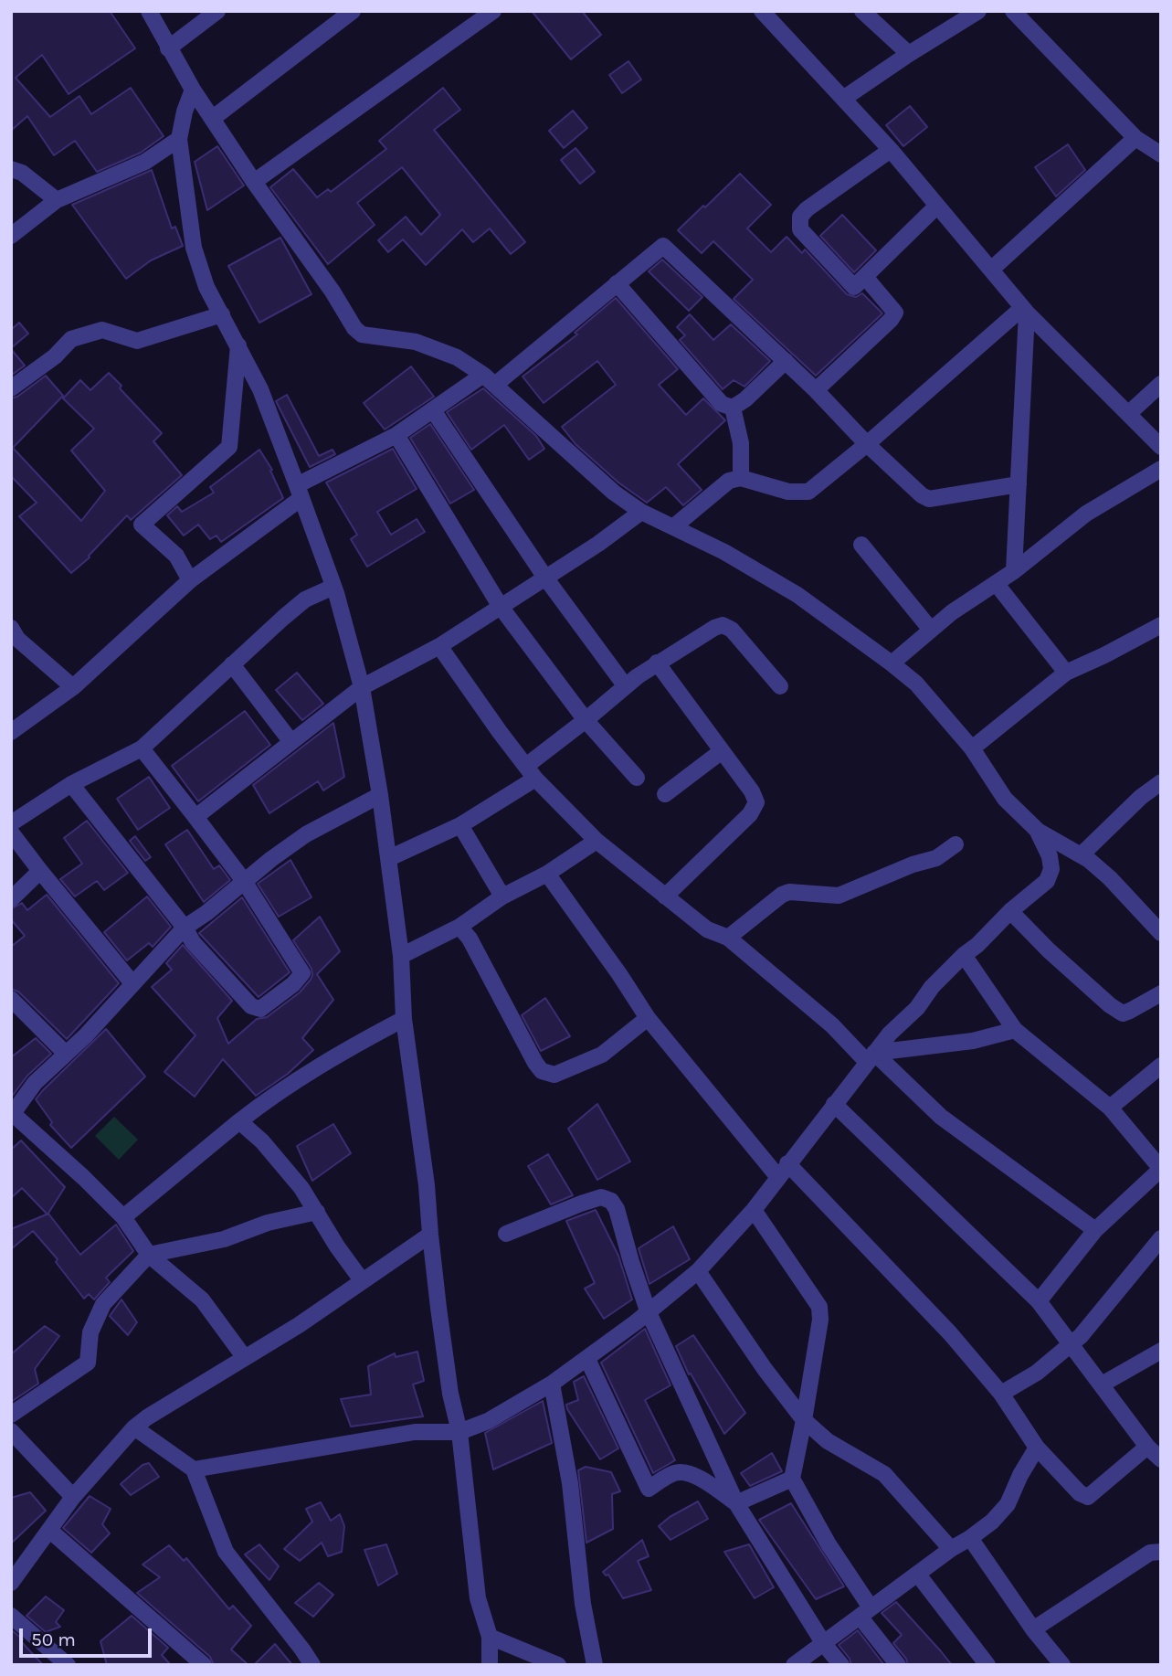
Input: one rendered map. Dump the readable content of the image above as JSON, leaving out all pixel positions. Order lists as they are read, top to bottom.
{
  "scale_bar": "50 m"
}
